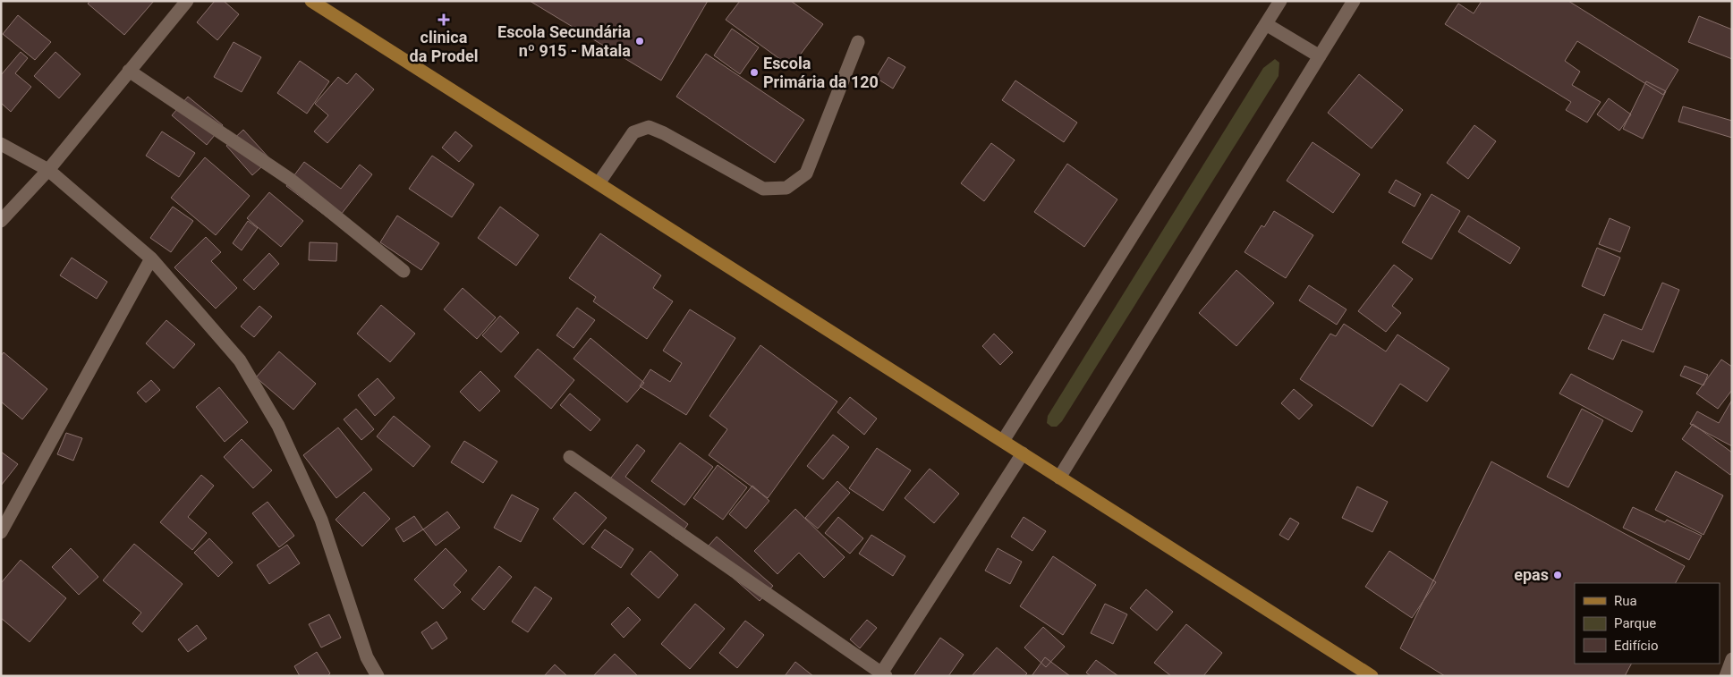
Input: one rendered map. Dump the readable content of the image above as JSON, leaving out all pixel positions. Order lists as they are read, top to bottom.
{
  "places": {
    "health": ["clinica da Prodel"],
    "other": ["Escola Secundária nº 915 - Matala", "Escola Primária da 120", "epas"]
  },
  "legend": ["Rua", "Parque", "Edifício"]
}
